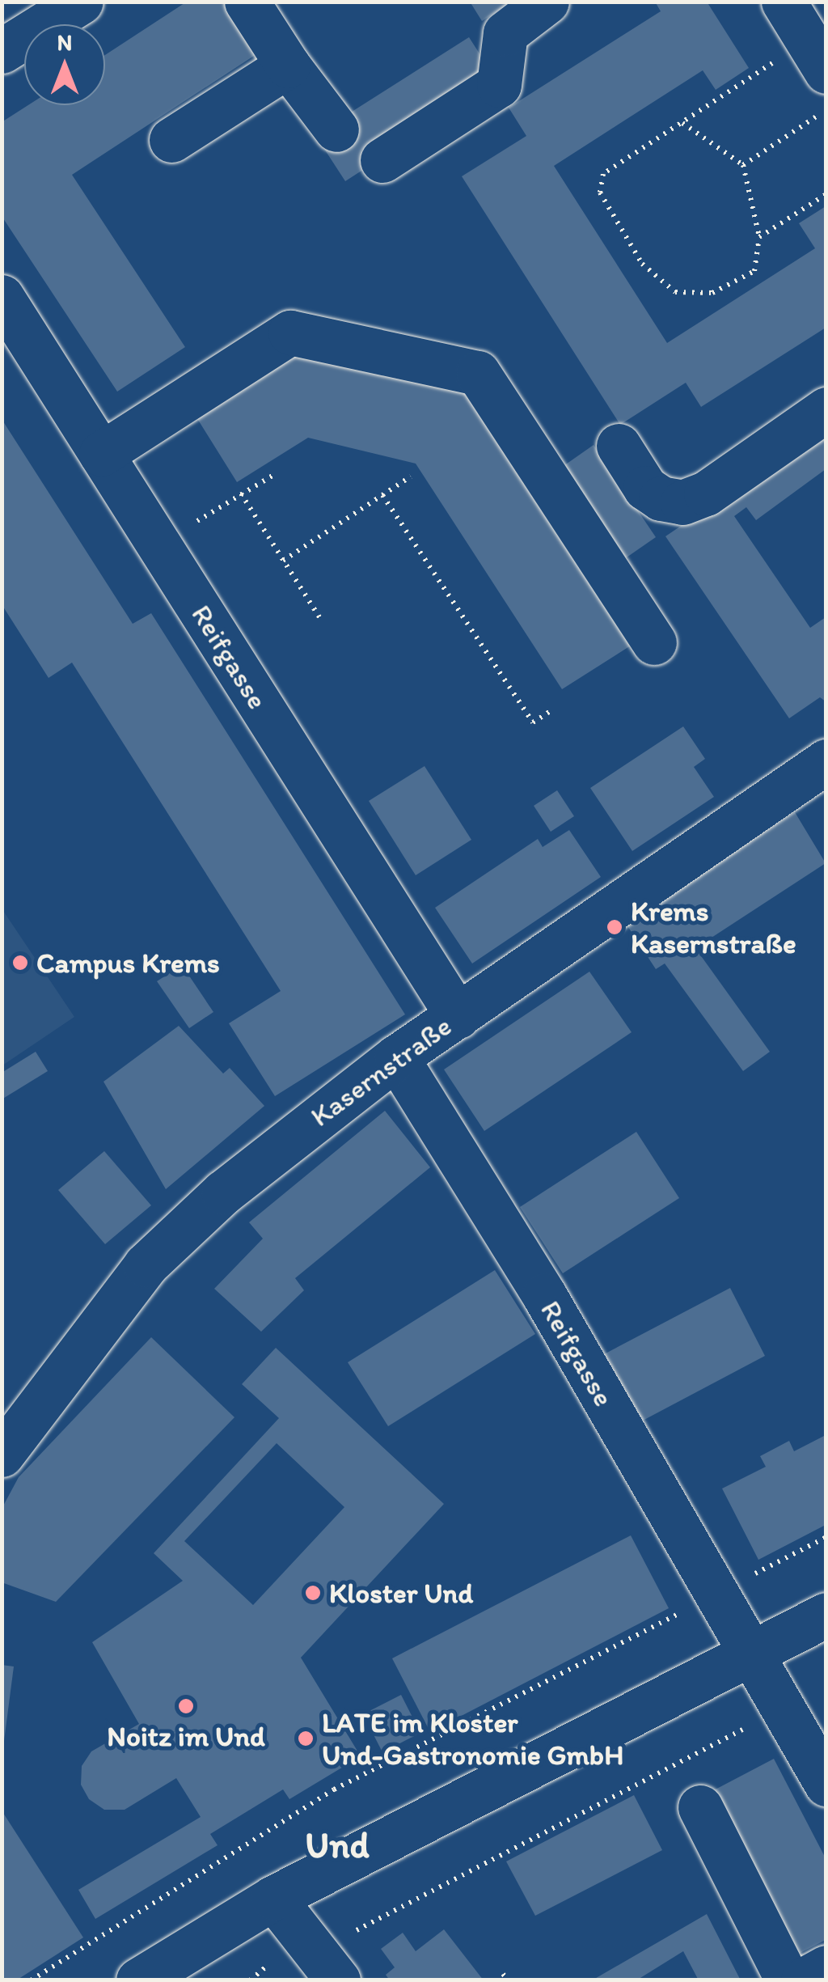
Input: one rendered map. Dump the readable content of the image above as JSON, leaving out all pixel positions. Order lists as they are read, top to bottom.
{
  "streets": {
    "street": ["Reifgasse", "Kasernstraße"]
  },
  "crossings": [
    ["Reifgasse", "Kasernstraße"]
  ],
  "districts": ["Und"],
  "places": [
    "Krems Kasernstraße",
    "Campus Krems",
    "Kloster Und",
    "Noitz im Und",
    "LATE im Kloster Und-Gastronomie GmbH"
  ],
  "north": "top"
}
